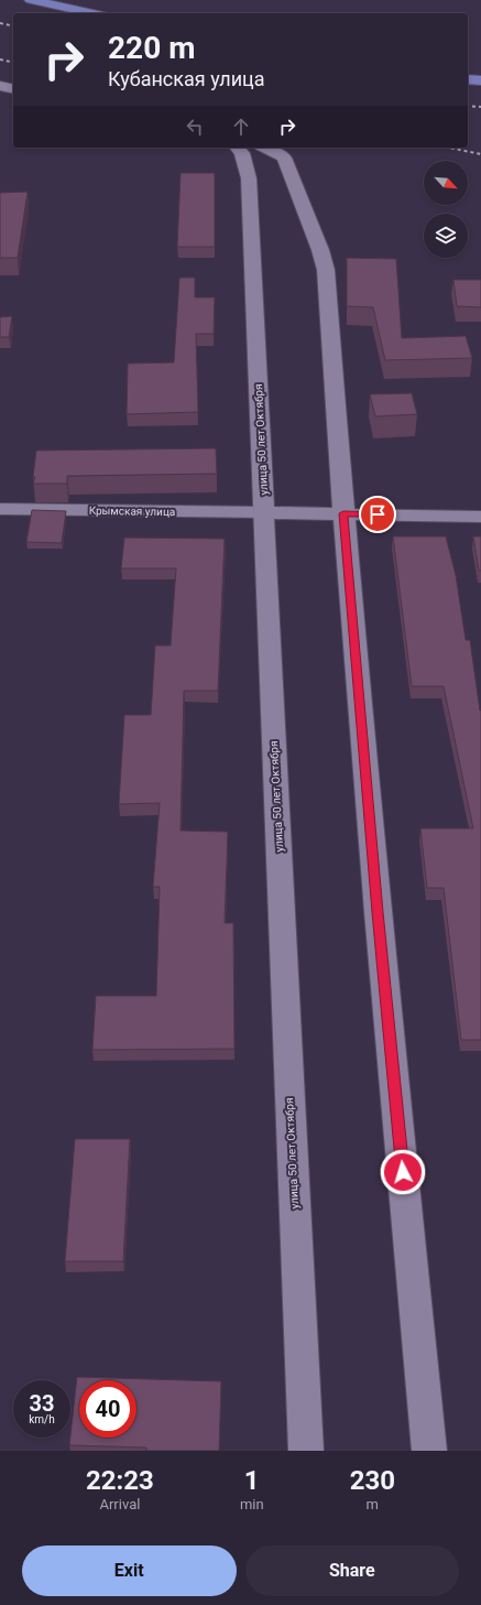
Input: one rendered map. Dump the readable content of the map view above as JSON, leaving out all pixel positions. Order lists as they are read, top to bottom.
{
  "streets": {
    "street": ["улица 50 лет Октября", "Крымская улица"]
  },
  "crossings": [
    ["улица 50 лет Октября", "Крымская улица"]
  ],
  "north": "bottom right",
  "page": {
    "turn": ["220 m", "Кубанская улица"],
    "speed": "33 km/h",
    "limit": "40",
    "eta": [
      "22:23",
      "Arrival",
      "1",
      "min",
      "230",
      "m"
    ],
    "buttons": ["Exit", "Share"]
  }
}
